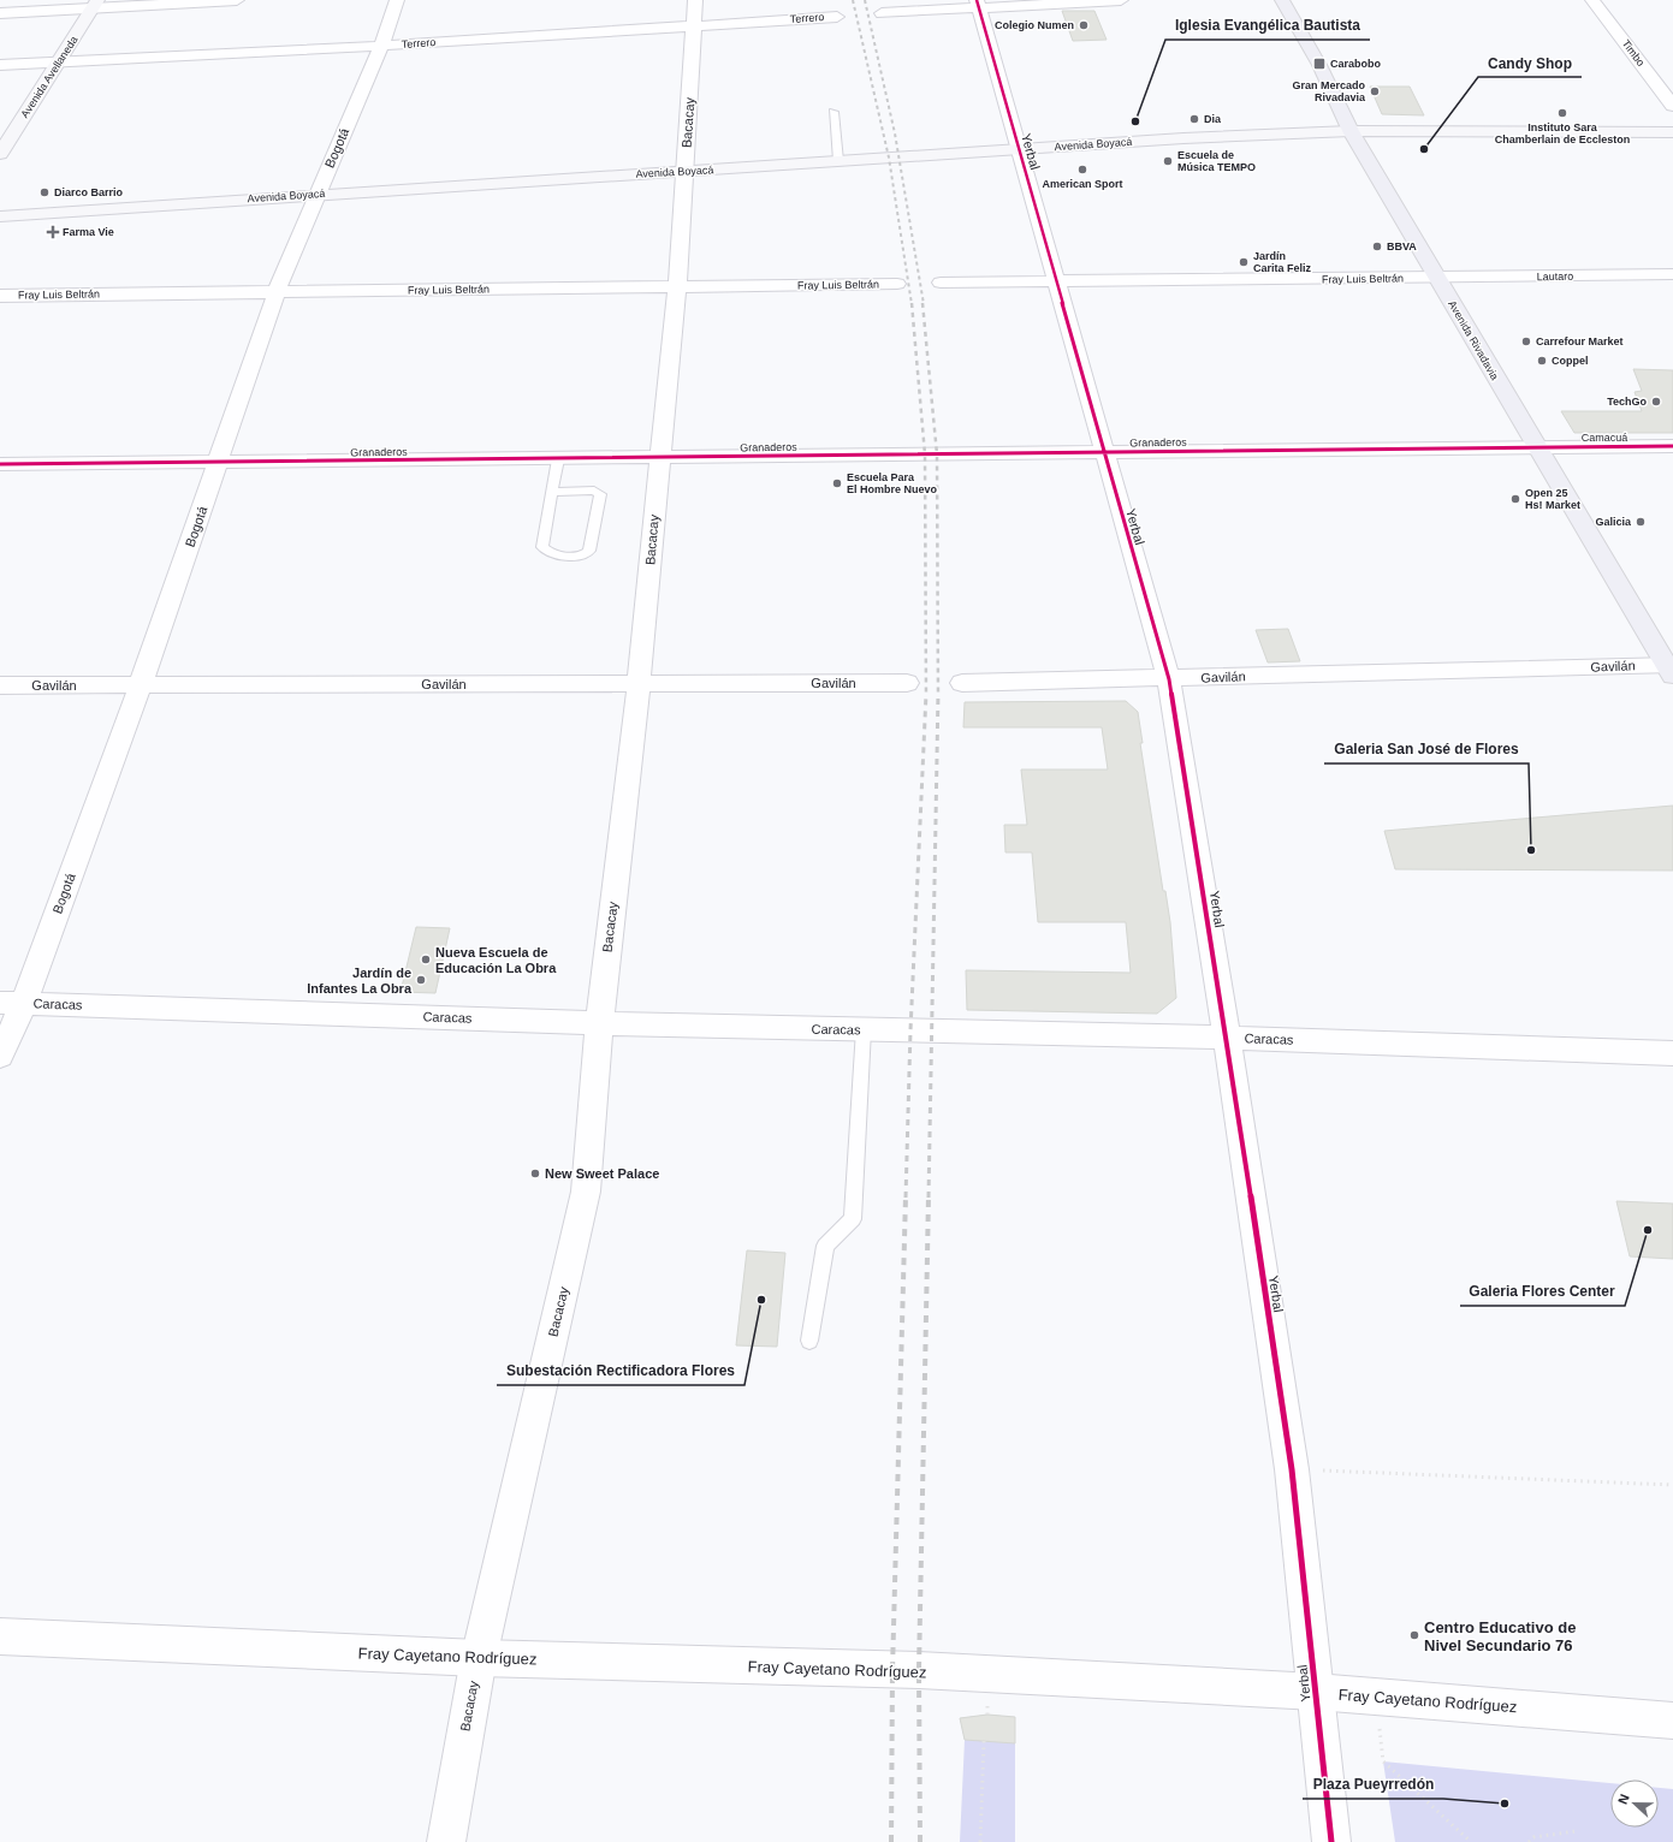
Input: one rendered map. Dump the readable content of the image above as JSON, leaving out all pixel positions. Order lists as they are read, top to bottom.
{
  "streets": {
    "main road": ["Avenida Avellaneda", "Avenida Boyacá", "Avenida Rivadavia"],
    "street": [
      "Terrero",
      "Timbo",
      "Bacacay",
      "Bogotá",
      "Yerbal",
      "Lautaro",
      "Fray Luis Beltrán",
      "Camacuá",
      "Granaderos",
      "Gavilán",
      "Caracas",
      "Fray Cayetano Rodríguez"
    ]
  },
  "crossings": [
    ["Terrero", "Avenida Avellaneda"],
    ["Terrero", "Bacacay"],
    ["Terrero", "Bogotá"],
    ["Bacacay", "Avenida Boyacá"],
    ["Bacacay", "Fray Luis Beltrán"],
    ["Bacacay", "Granaderos"],
    ["Bacacay", "Gavilán"],
    ["Bacacay", "Caracas"],
    ["Bacacay", "Fray Cayetano Rodríguez"],
    ["Avenida Boyacá", "Bogotá"],
    ["Avenida Boyacá", "Yerbal"],
    ["Avenida Boyacá", "Avenida Rivadavia"],
    ["Bogotá", "Fray Luis Beltrán"],
    ["Bogotá", "Granaderos"],
    ["Bogotá", "Gavilán"],
    ["Bogotá", "Caracas"],
    ["Yerbal", "Fray Luis Beltrán"],
    ["Yerbal", "Granaderos"],
    ["Yerbal", "Gavilán"],
    ["Yerbal", "Caracas"],
    ["Yerbal", "Fray Cayetano Rodríguez"],
    ["Lautaro", "Fray Luis Beltrán"],
    ["Lautaro", "Avenida Rivadavia"],
    ["Fray Luis Beltrán", "Avenida Rivadavia"],
    ["Avenida Rivadavia", "Camacuá"],
    ["Avenida Rivadavia", "Granaderos"],
    ["Avenida Rivadavia", "Gavilán"],
    ["Camacuá", "Granaderos"]
  ],
  "places": {
    "other": [
      "Colegio Numen",
      "Gran Mercado Rivadavia",
      "Instituto Sara Chamberlain de Eccleston",
      "Dia",
      "Iglesia Evangélica Bautista",
      "Candy Shop",
      "Escuela de Música TEMPO",
      "American Sport",
      "Diarco Barrio",
      "BBVA",
      "Jardín Carita Feliz",
      "Carrefour Market",
      "Coppel",
      "TechGo",
      "Escuela Para El Hombre Nuevo",
      "Open 25 Hs! Market",
      "Galicia",
      "Galeria San José de Flores",
      "Nueva Escuela de Educación La Obra",
      "Jardín de Infantes La Obra",
      "New Sweet Palace",
      "Galeria Flores Center",
      "Subestación Rectificadora Flores",
      "Centro Educativo de Nivel Secundario 76",
      "Plaza Pueyrredón"
    ],
    "transit": ["Carabobo"],
    "health": ["Farma Vie"]
  },
  "north": "left"
}
